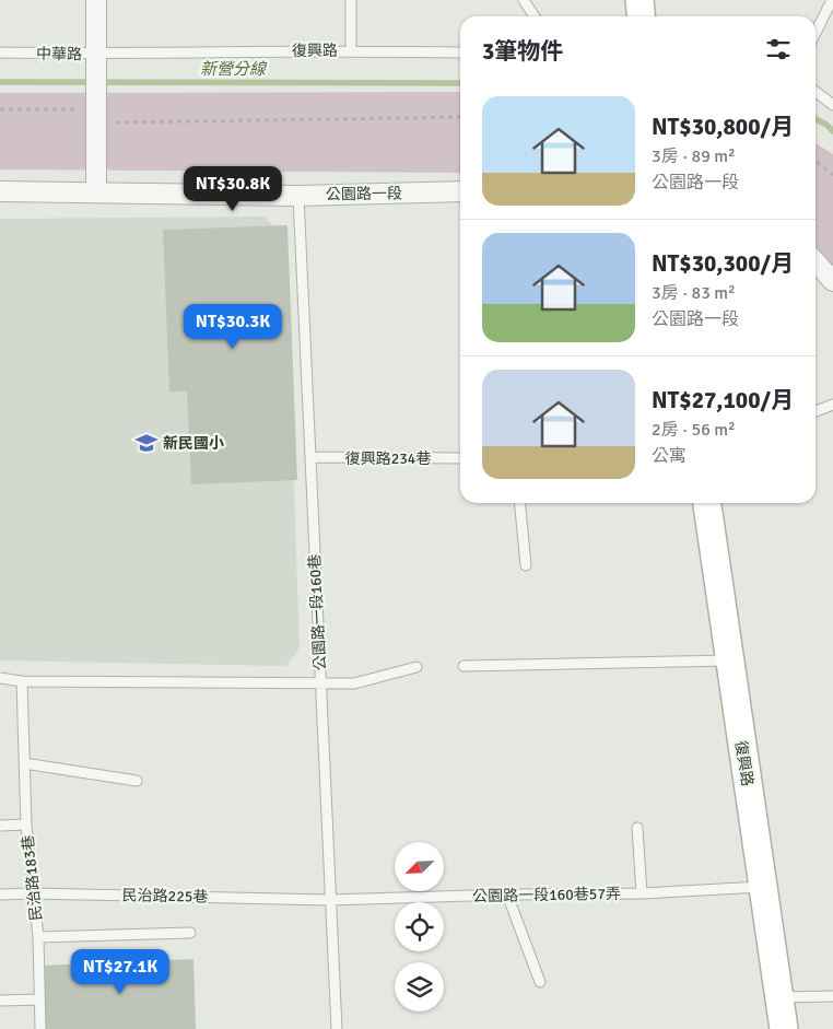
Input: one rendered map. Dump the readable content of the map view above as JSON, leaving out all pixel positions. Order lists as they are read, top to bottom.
{
  "streets": {
    "street": ["復興路", "中華路", "公園路一段"],
    "lane": [
      "復興路234巷",
      "公園路一段160巷",
      "民治路183巷",
      "公園路一段160巷57弄",
      "民治路225巷"
    ]
  },
  "crossings": [
    ["復興路", "中華路"],
    ["復興路", "公園路一段160巷57弄"],
    ["公園路一段", "公園路一段160巷"],
    ["復興路234巷", "公園路一段160巷"],
    ["公園路一段160巷", "公園路一段160巷57弄"],
    ["公園路一段160巷", "民治路225巷"],
    ["民治路183巷", "民治路225巷"],
    ["公園路一段160巷57弄", "民治路225巷"]
  ],
  "water": ["新營分線"],
  "places": {
    "school or university": ["新民國小"]
  },
  "north": "bottom left",
  "page": {
    "heading": "3筆物件",
    "list": [
      {
        "name": "NT$30,800/月",
        "note": "3房 · 89 m² · 公園路一段"
      },
      {
        "name": "NT$30,300/月",
        "note": "3房 · 83 m² · 公園路一段"
      },
      {
        "name": "NT$27,100/月",
        "note": "2房 · 56 m² · 公寓"
      }
    ],
    "price": ["NT$30.8K", "NT$30.3K", "NT$27.1K"]
  }
}
